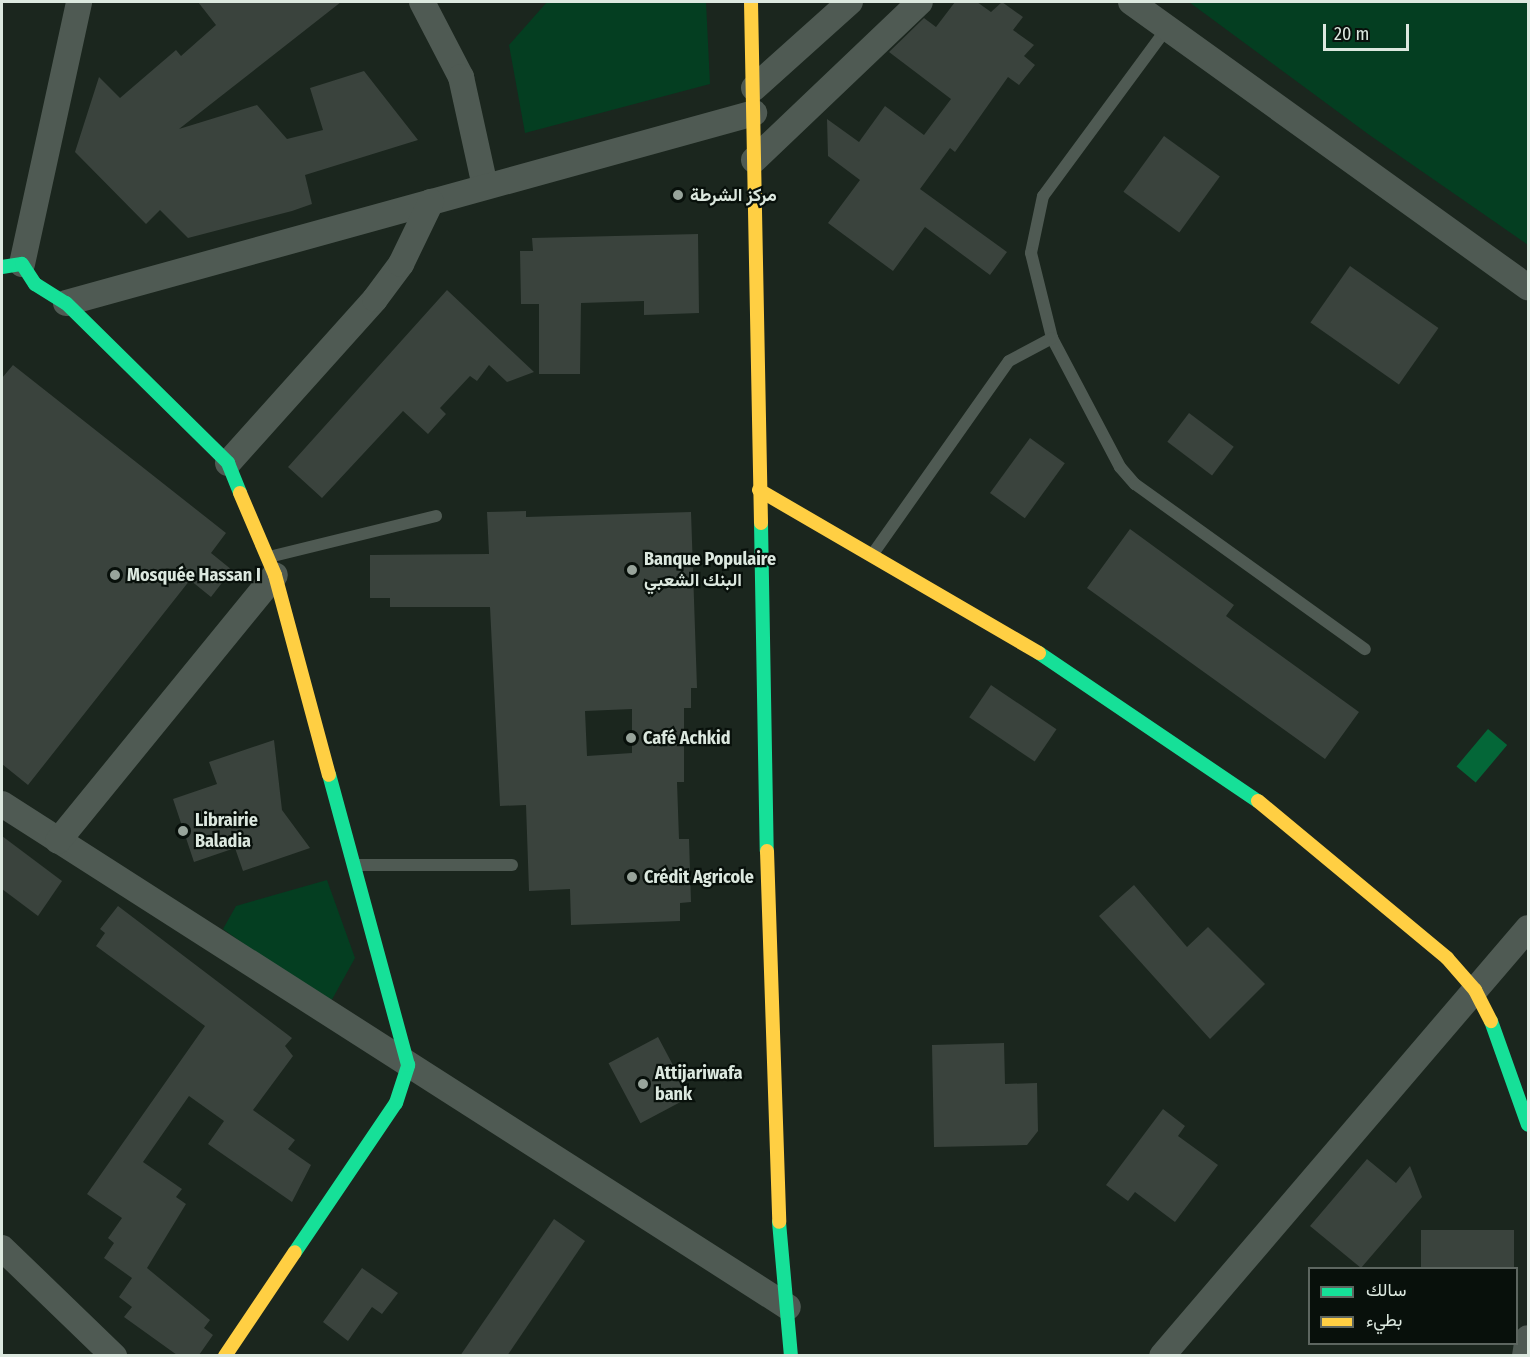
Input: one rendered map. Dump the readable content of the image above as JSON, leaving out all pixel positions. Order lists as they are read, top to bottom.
{
  "places": [
    "مركز الشرطة",
    "Banque Populaire البنك الشعبي",
    "Mosquée Hassan I",
    "Café Achkid",
    "Librairie Baladia",
    "Crédit Agricole",
    "Attijariwafa bank"
  ],
  "legend": ["سالك", "بطيء"],
  "scale_bar": "20 m"
}
